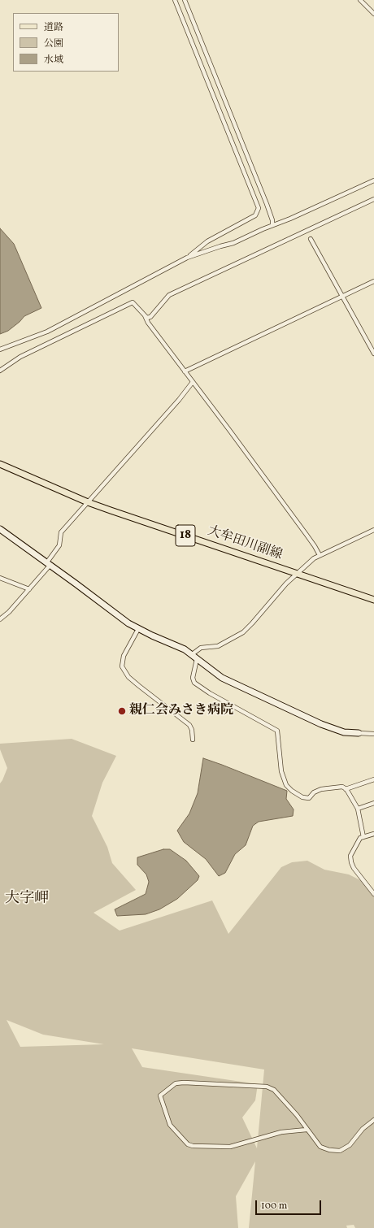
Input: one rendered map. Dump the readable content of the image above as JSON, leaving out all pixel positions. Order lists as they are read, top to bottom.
{
  "streets": {
    "main road": ["18", "大牟田川副線"]
  },
  "districts": ["大字岬"],
  "places": ["親仁会みさき病院"],
  "legend": ["道路", "公園", "水域"],
  "scale_bar": "100 m"
}
